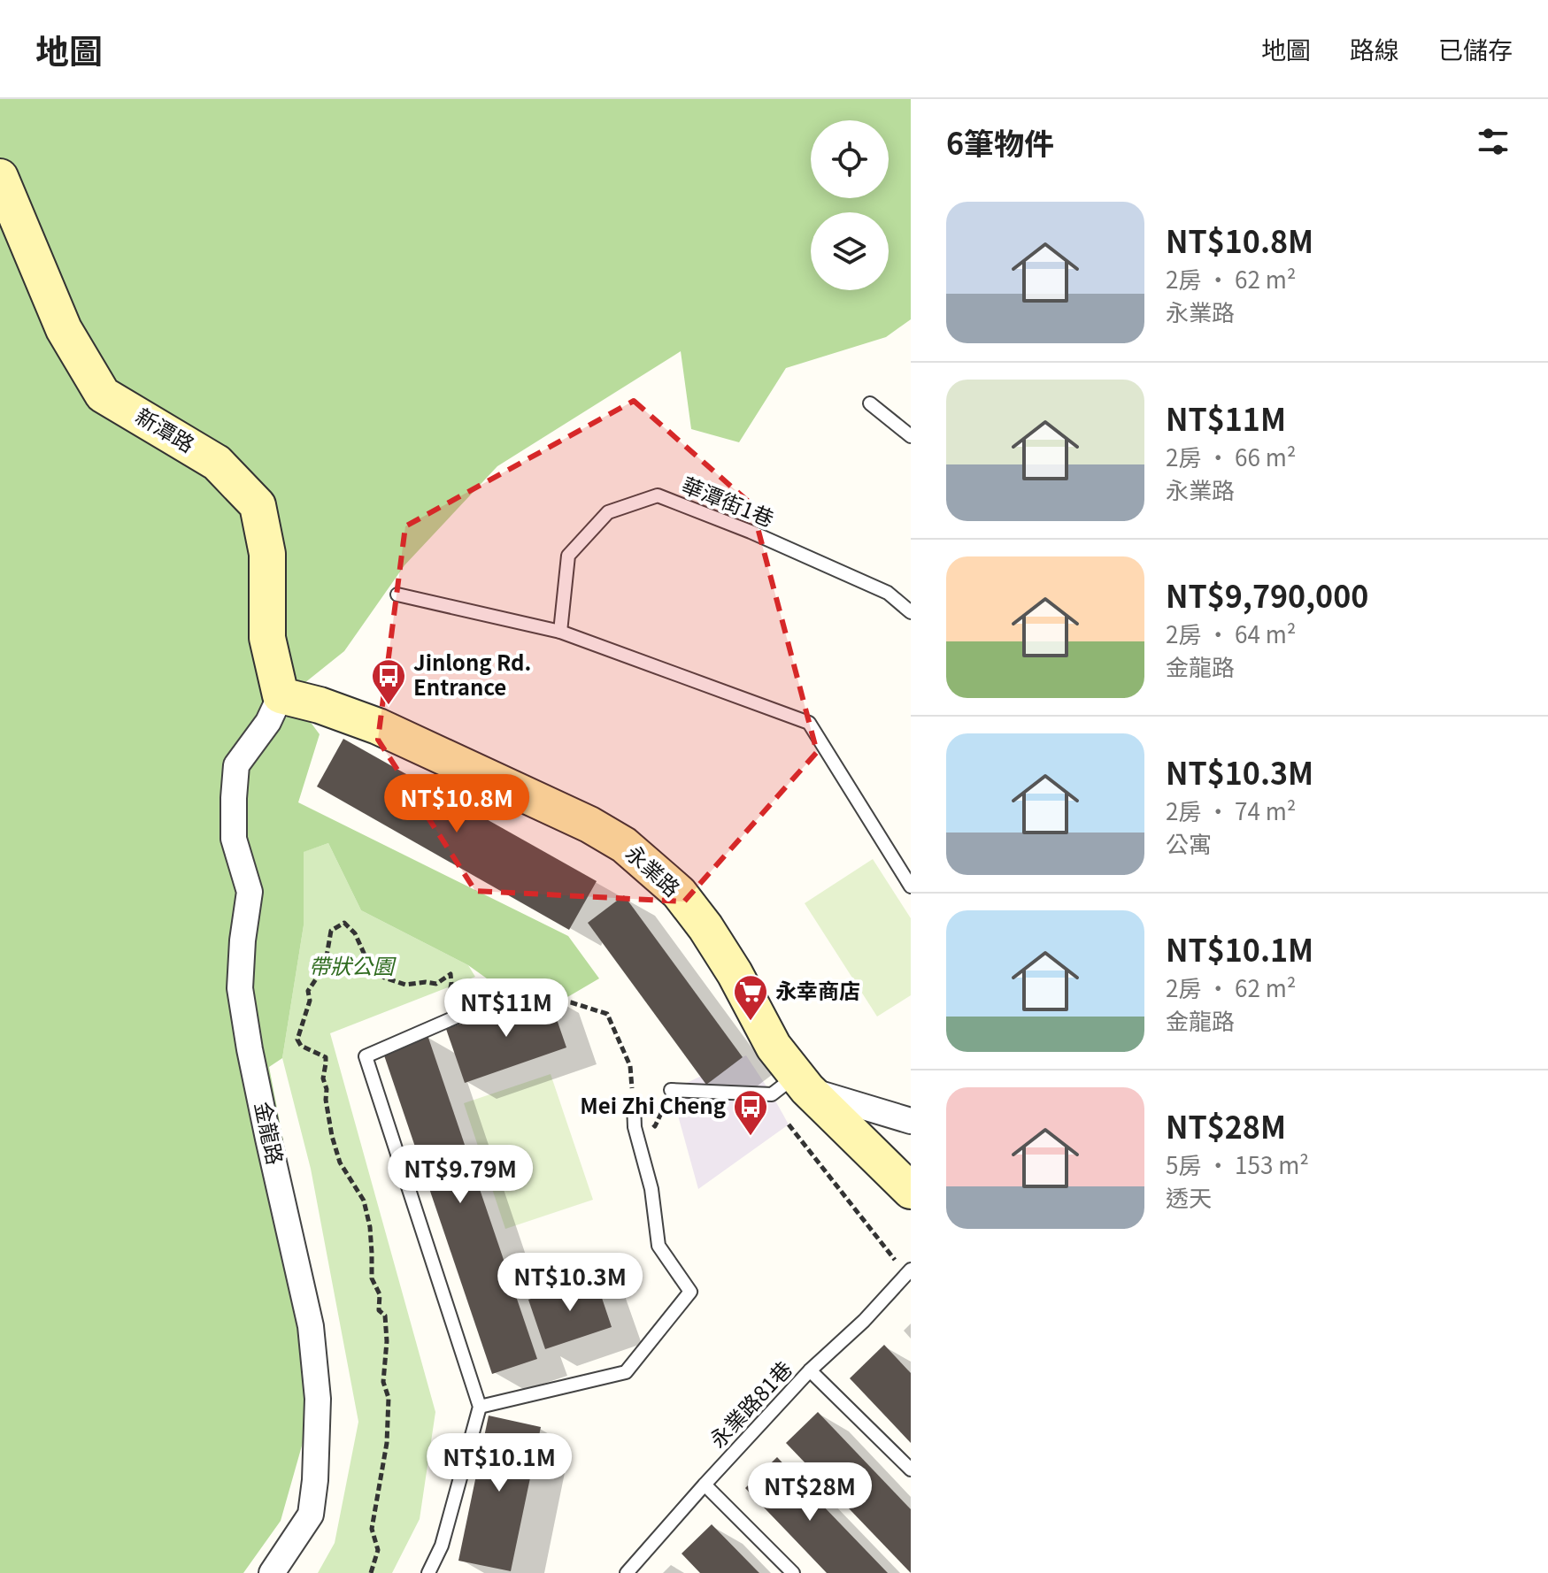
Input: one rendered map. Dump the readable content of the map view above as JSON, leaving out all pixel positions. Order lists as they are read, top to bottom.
{
  "streets": {
    "street": ["新潭路", "永業路", "金龍路"],
    "lane": ["華潭街1巷", "永業路81巷"]
  },
  "crossings": [
    ["新潭路", "永業路"],
    ["新潭路", "金龍路"],
    ["永業路", "金龍路"]
  ],
  "parks": ["帶狀公園"],
  "places": {
    "bus stop": ["Jinlong Rd. Entrance", "Mei Zhi Cheng"],
    "supermarket": ["永幸商店"]
  },
  "page": {
    "header": "地圖",
    "nav": ["地圖", "路線", "已儲存"],
    "heading": "6筆物件",
    "list": [
      {
        "name": "NT$10.8M",
        "note": "2房 · 62 m² · 永業路"
      },
      {
        "name": "NT$11M",
        "note": "2房 · 66 m² · 永業路"
      },
      {
        "name": "NT$9,790,000",
        "note": "2房 · 64 m² · 金龍路"
      },
      {
        "name": "NT$10.3M",
        "note": "2房 · 74 m² · 公寓"
      },
      {
        "name": "NT$10.1M",
        "note": "2房 · 62 m² · 金龍路"
      },
      {
        "name": "NT$28M",
        "note": "5房 · 153 m² · 透天"
      }
    ],
    "price": [
      "NT$10.8M",
      "NT$11M",
      "NT$9.79M",
      "NT$10.3M",
      "NT$10.1M",
      "NT$28M"
    ]
  }
}
